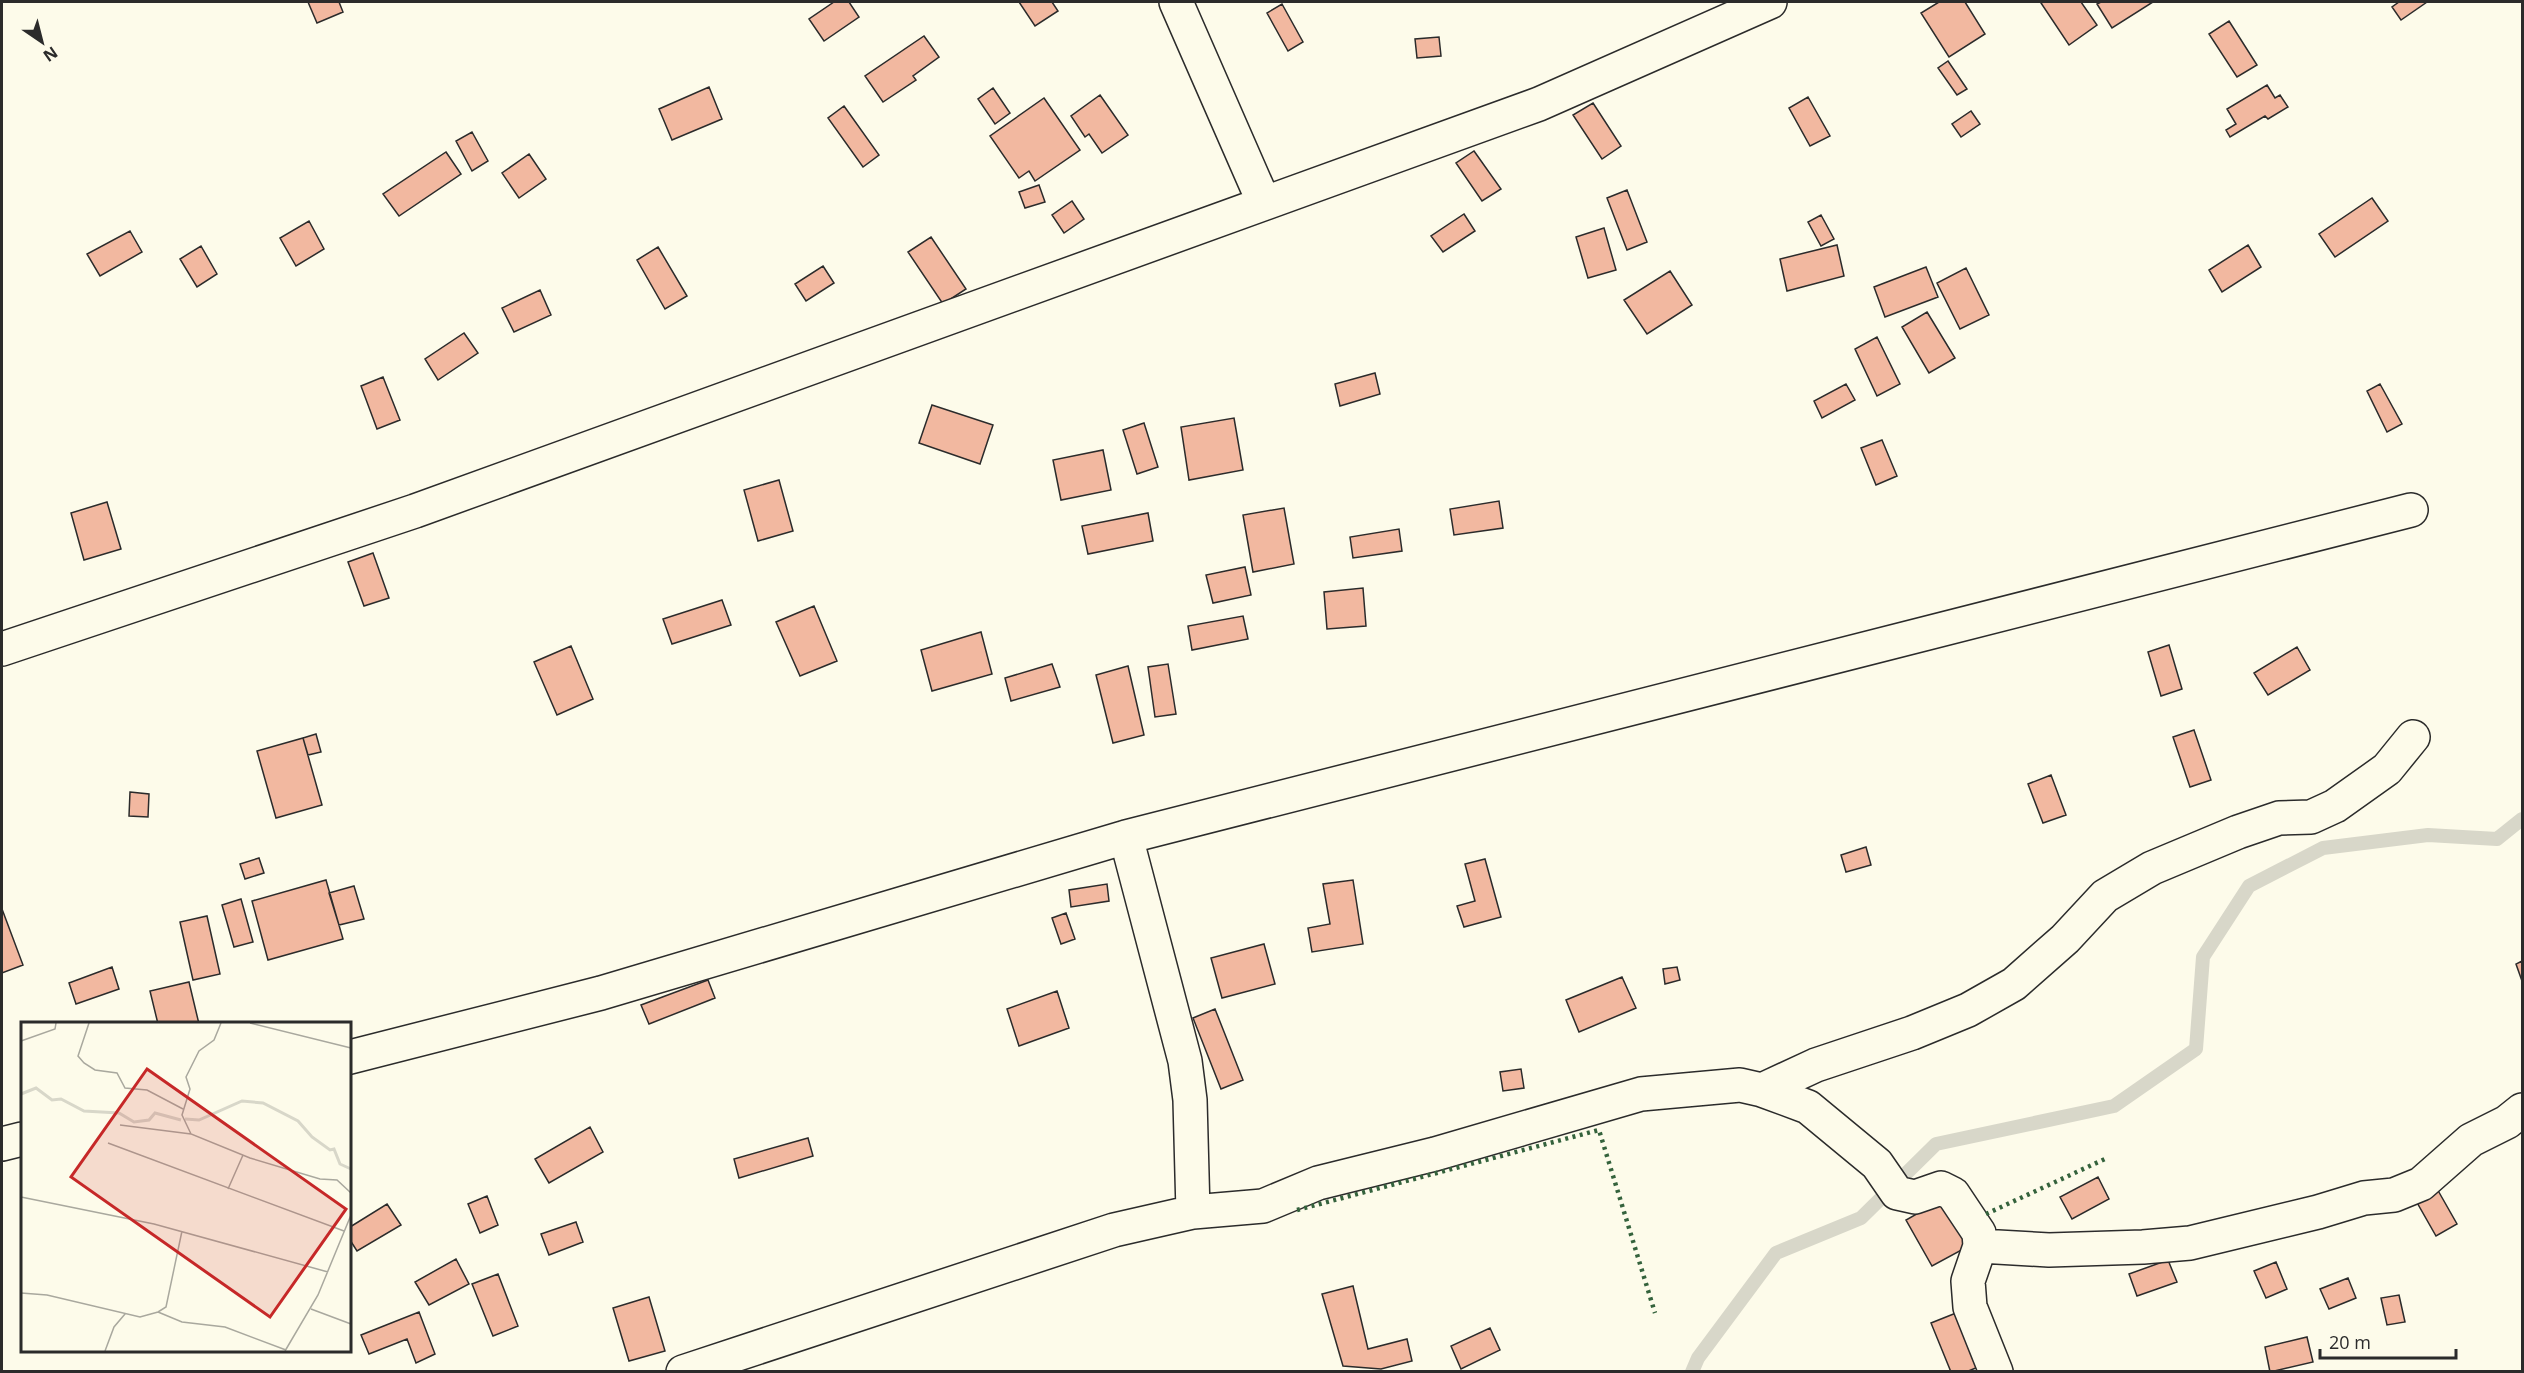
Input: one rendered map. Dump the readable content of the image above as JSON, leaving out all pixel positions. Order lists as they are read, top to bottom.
{
  "scale_bar": "20 m",
  "north": "bottom right"
}
